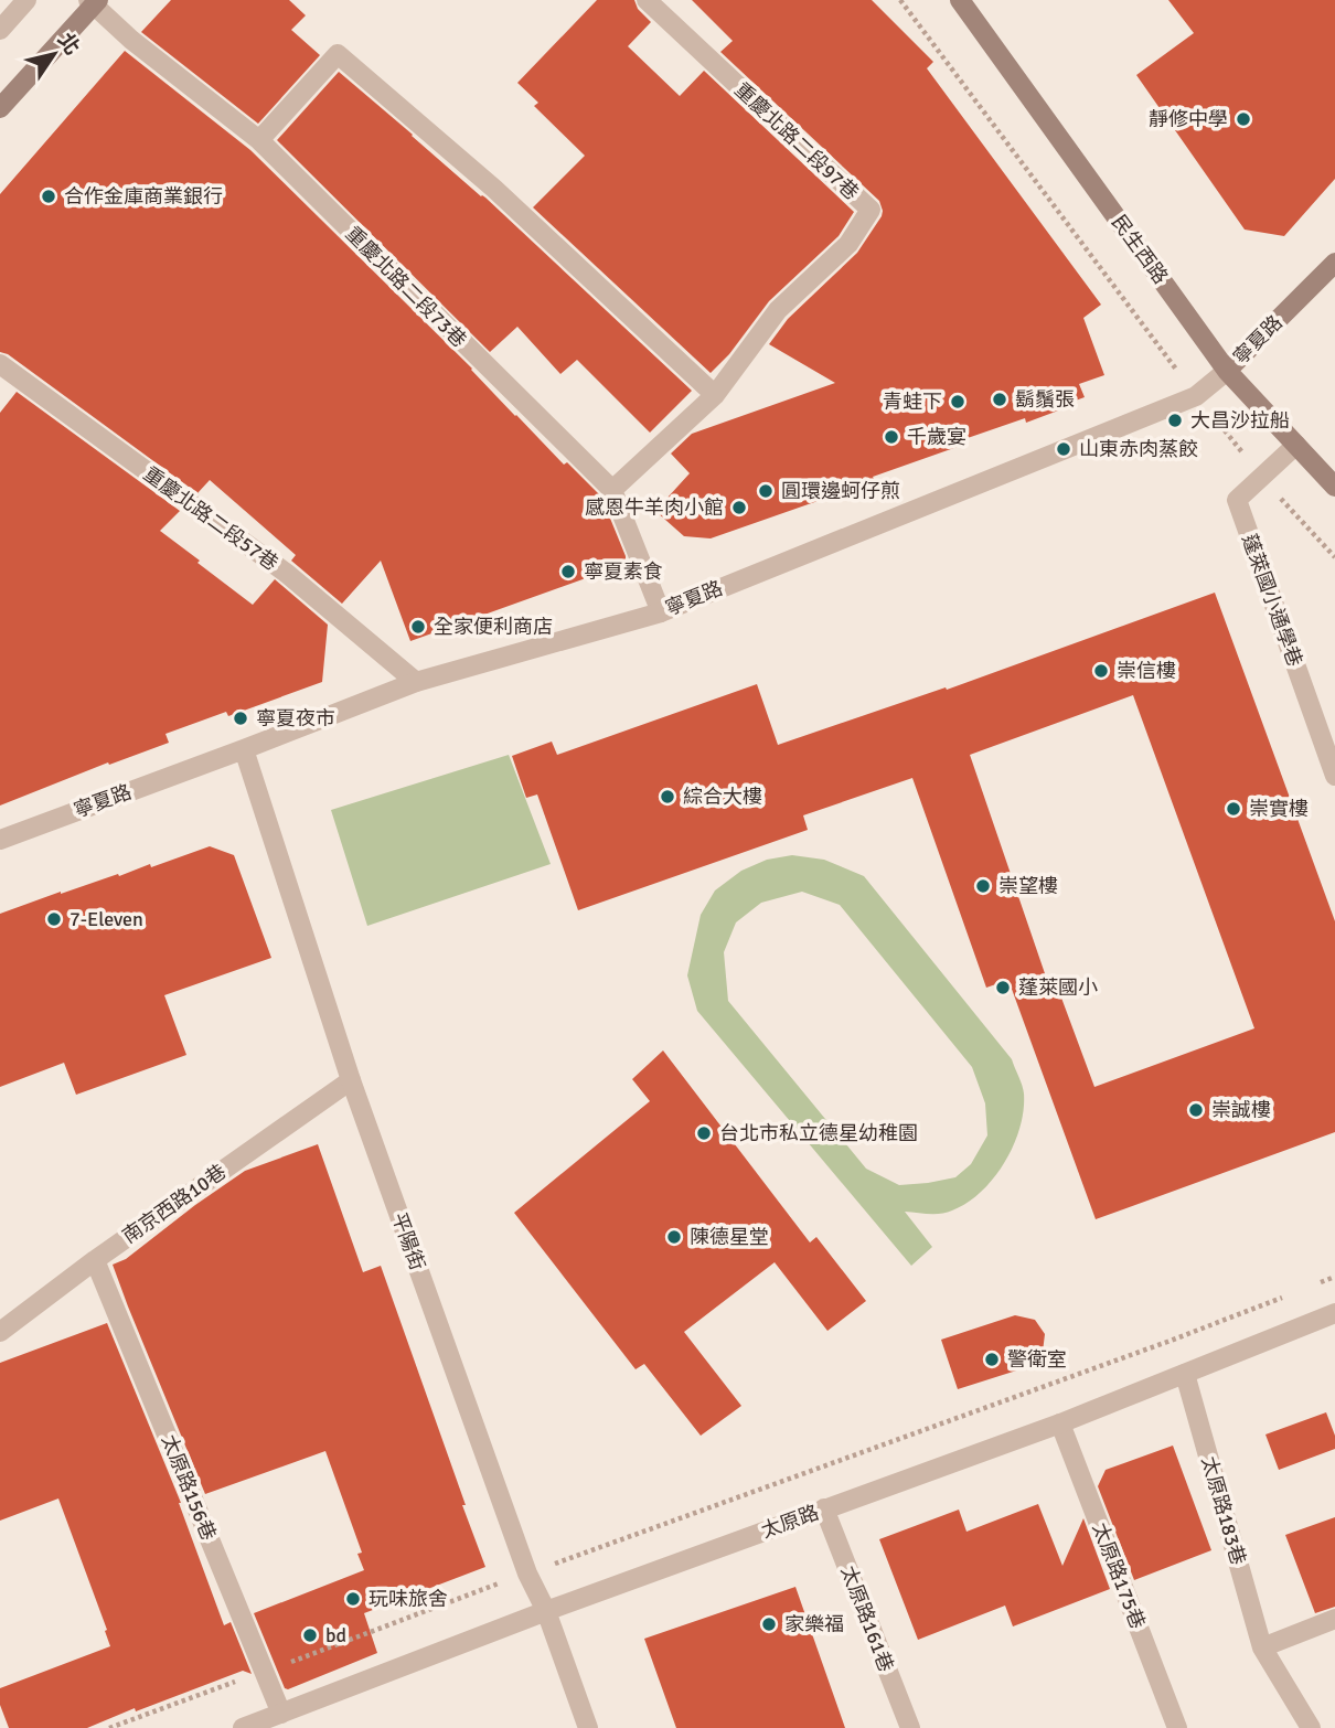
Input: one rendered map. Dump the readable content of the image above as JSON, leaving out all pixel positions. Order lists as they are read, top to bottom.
{
  "streets": {
    "street": [
      "重慶北路二段97巷",
      "民生西路",
      "重慶北路二段73巷",
      "寧夏路",
      "重慶北路二段57巷",
      "蓬萊國小通學巷",
      "南京西路10巷",
      "平陽街",
      "太原路156巷",
      "太原路183巷",
      "太原路",
      "太原路175巷",
      "太原路161巷"
    ]
  },
  "crossings": [
    ["重慶北路二段97巷", "重慶北路二段73巷"],
    ["民生西路", "寧夏路"],
    ["民生西路", "蓬萊國小通學巷"],
    ["重慶北路二段73巷", "寧夏路"],
    ["寧夏路", "重慶北路二段57巷"],
    ["寧夏路", "平陽街"],
    ["南京西路10巷", "平陽街"],
    ["南京西路10巷", "太原路156巷"],
    ["平陽街", "太原路"],
    ["太原路156巷", "太原路"],
    ["太原路183巷", "太原路"],
    ["太原路", "太原路175巷"],
    ["太原路", "太原路161巷"]
  ],
  "places": [
    "靜修中學",
    "合作金庫商業銀行",
    "鬍鬚張",
    "青蛙下",
    "大昌沙拉船",
    "千歲宴",
    "山東赤肉蒸餃",
    "圓環邊蚵仔煎",
    "感恩牛羊肉小館",
    "寧夏素食",
    "全家便利商店",
    "崇信樓",
    "寧夏夜市",
    "綜合大樓",
    "崇實樓",
    "崇望樓",
    "7-Eleven",
    "蓬萊國小",
    "崇誠樓",
    "台北市私立德星幼稚園",
    "陳德星堂",
    "警衛室",
    "玩味旅舍",
    "家樂福",
    "bd"
  ],
  "north": "top right"
}
